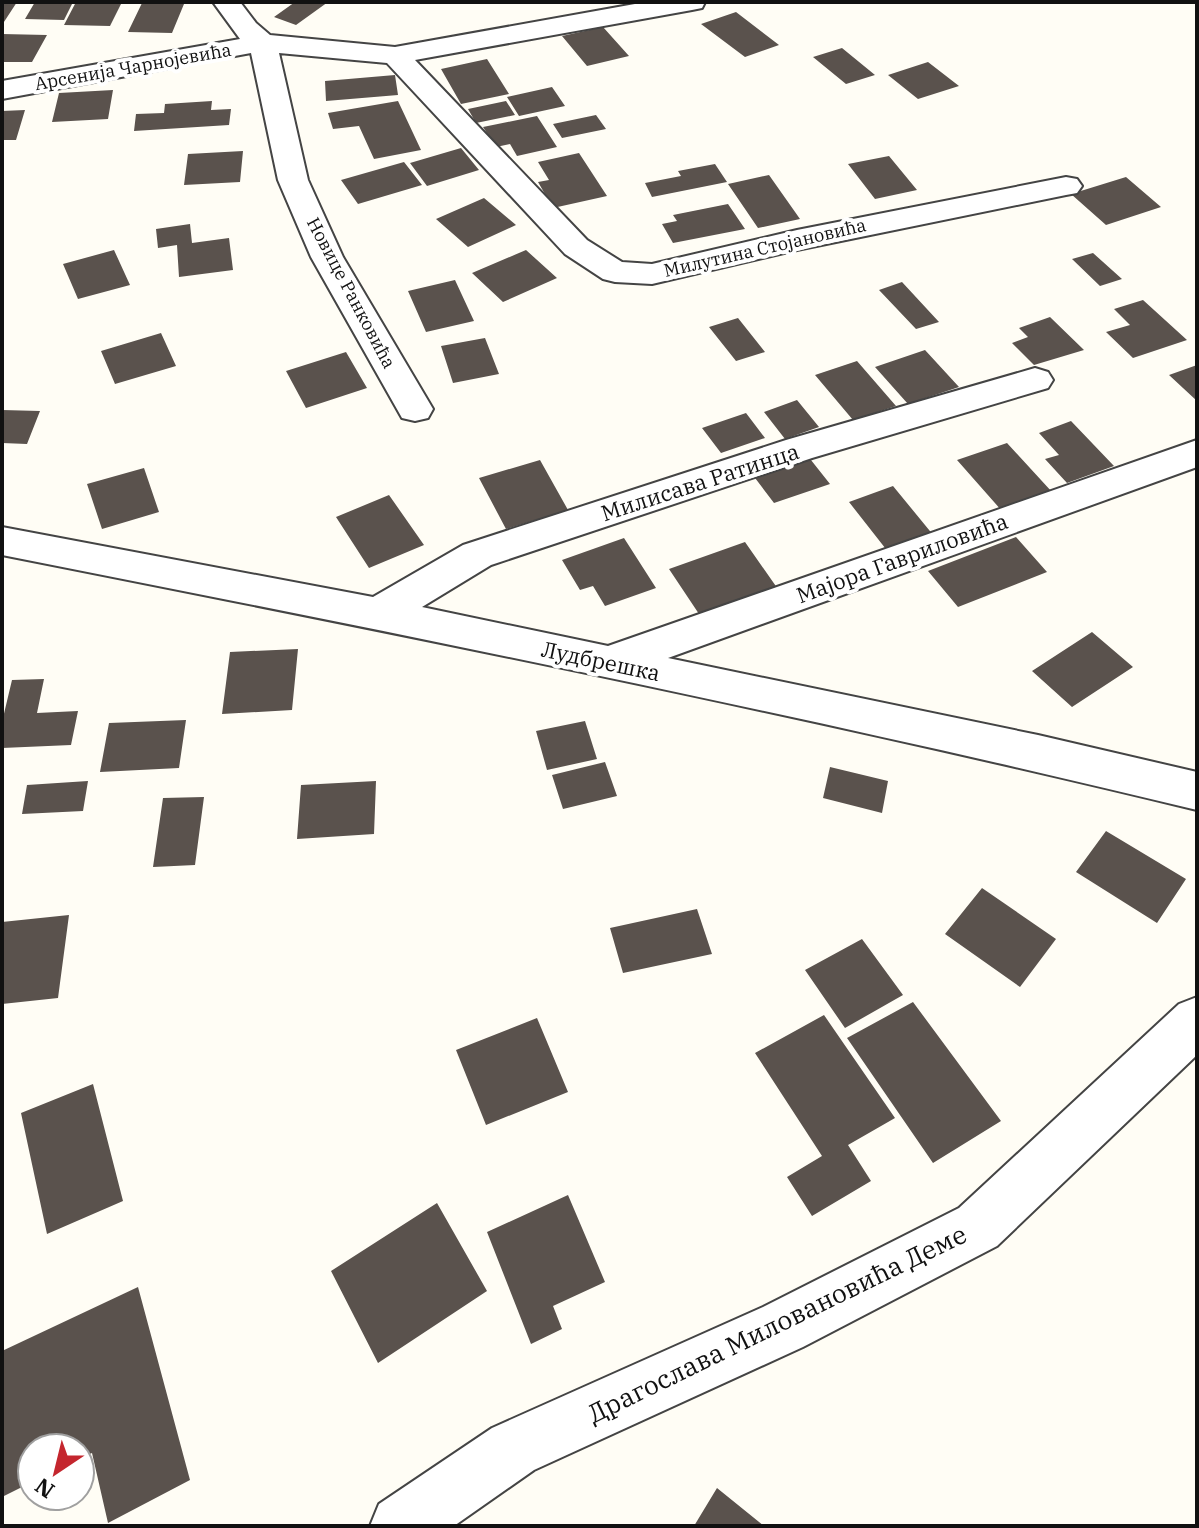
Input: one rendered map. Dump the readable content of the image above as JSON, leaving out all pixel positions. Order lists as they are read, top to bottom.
{
  "streets": {
    "street": [
      "Арсенија Чарнојевића",
      "Милутина Стојановића",
      "Новице Ранковића",
      "Милисава Ратинца",
      "Мајора Гавриловића",
      "Лудбрешка",
      "Драгослава Миловановића Деме"
    ]
  },
  "crossings": [
    ["Арсенија Чарнојевића", "Новице Ранковића"],
    ["Милисава Ратинца", "Лудбрешка"],
    ["Мајора Гавриловића", "Лудбрешка"]
  ],
  "north": "bottom left"
}
